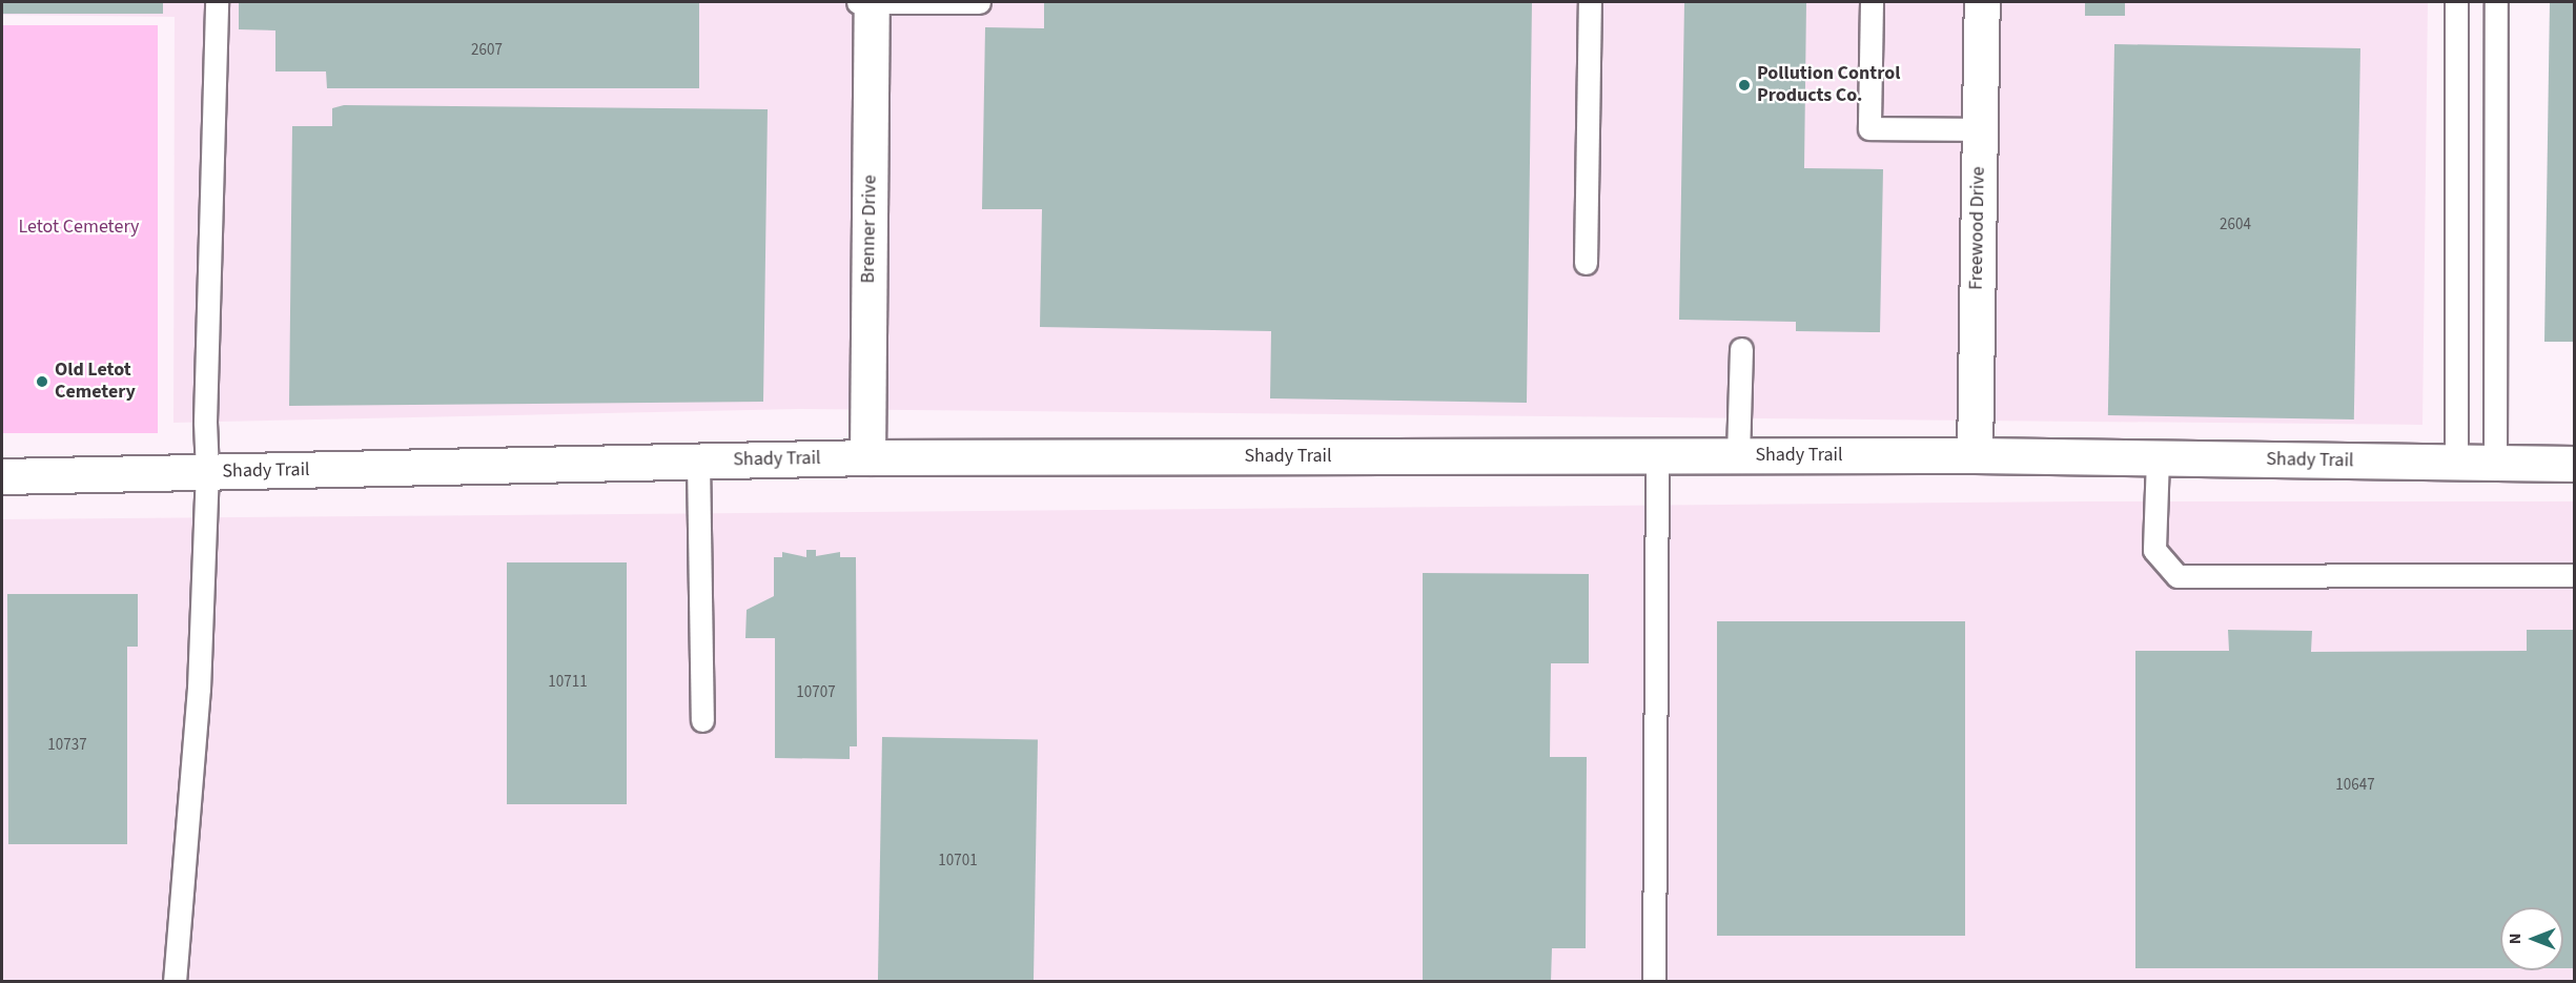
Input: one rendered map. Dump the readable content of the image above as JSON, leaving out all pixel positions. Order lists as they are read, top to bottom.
{
  "streets": {
    "street": ["Freewood Drive", "Brenner Drive", "Shady Trail"]
  },
  "crossings": [
    ["Freewood Drive", "Shady Trail"],
    ["Brenner Drive", "Shady Trail"]
  ],
  "parks": ["Letot Cemetery"],
  "places": ["Pollution Control Products Co.", "Old Letot Cemetery"],
  "house_numbers": [
    "2607",
    "2604",
    "10711",
    "10707",
    "10737",
    "10647",
    "10701"
  ],
  "north": "left"
}
